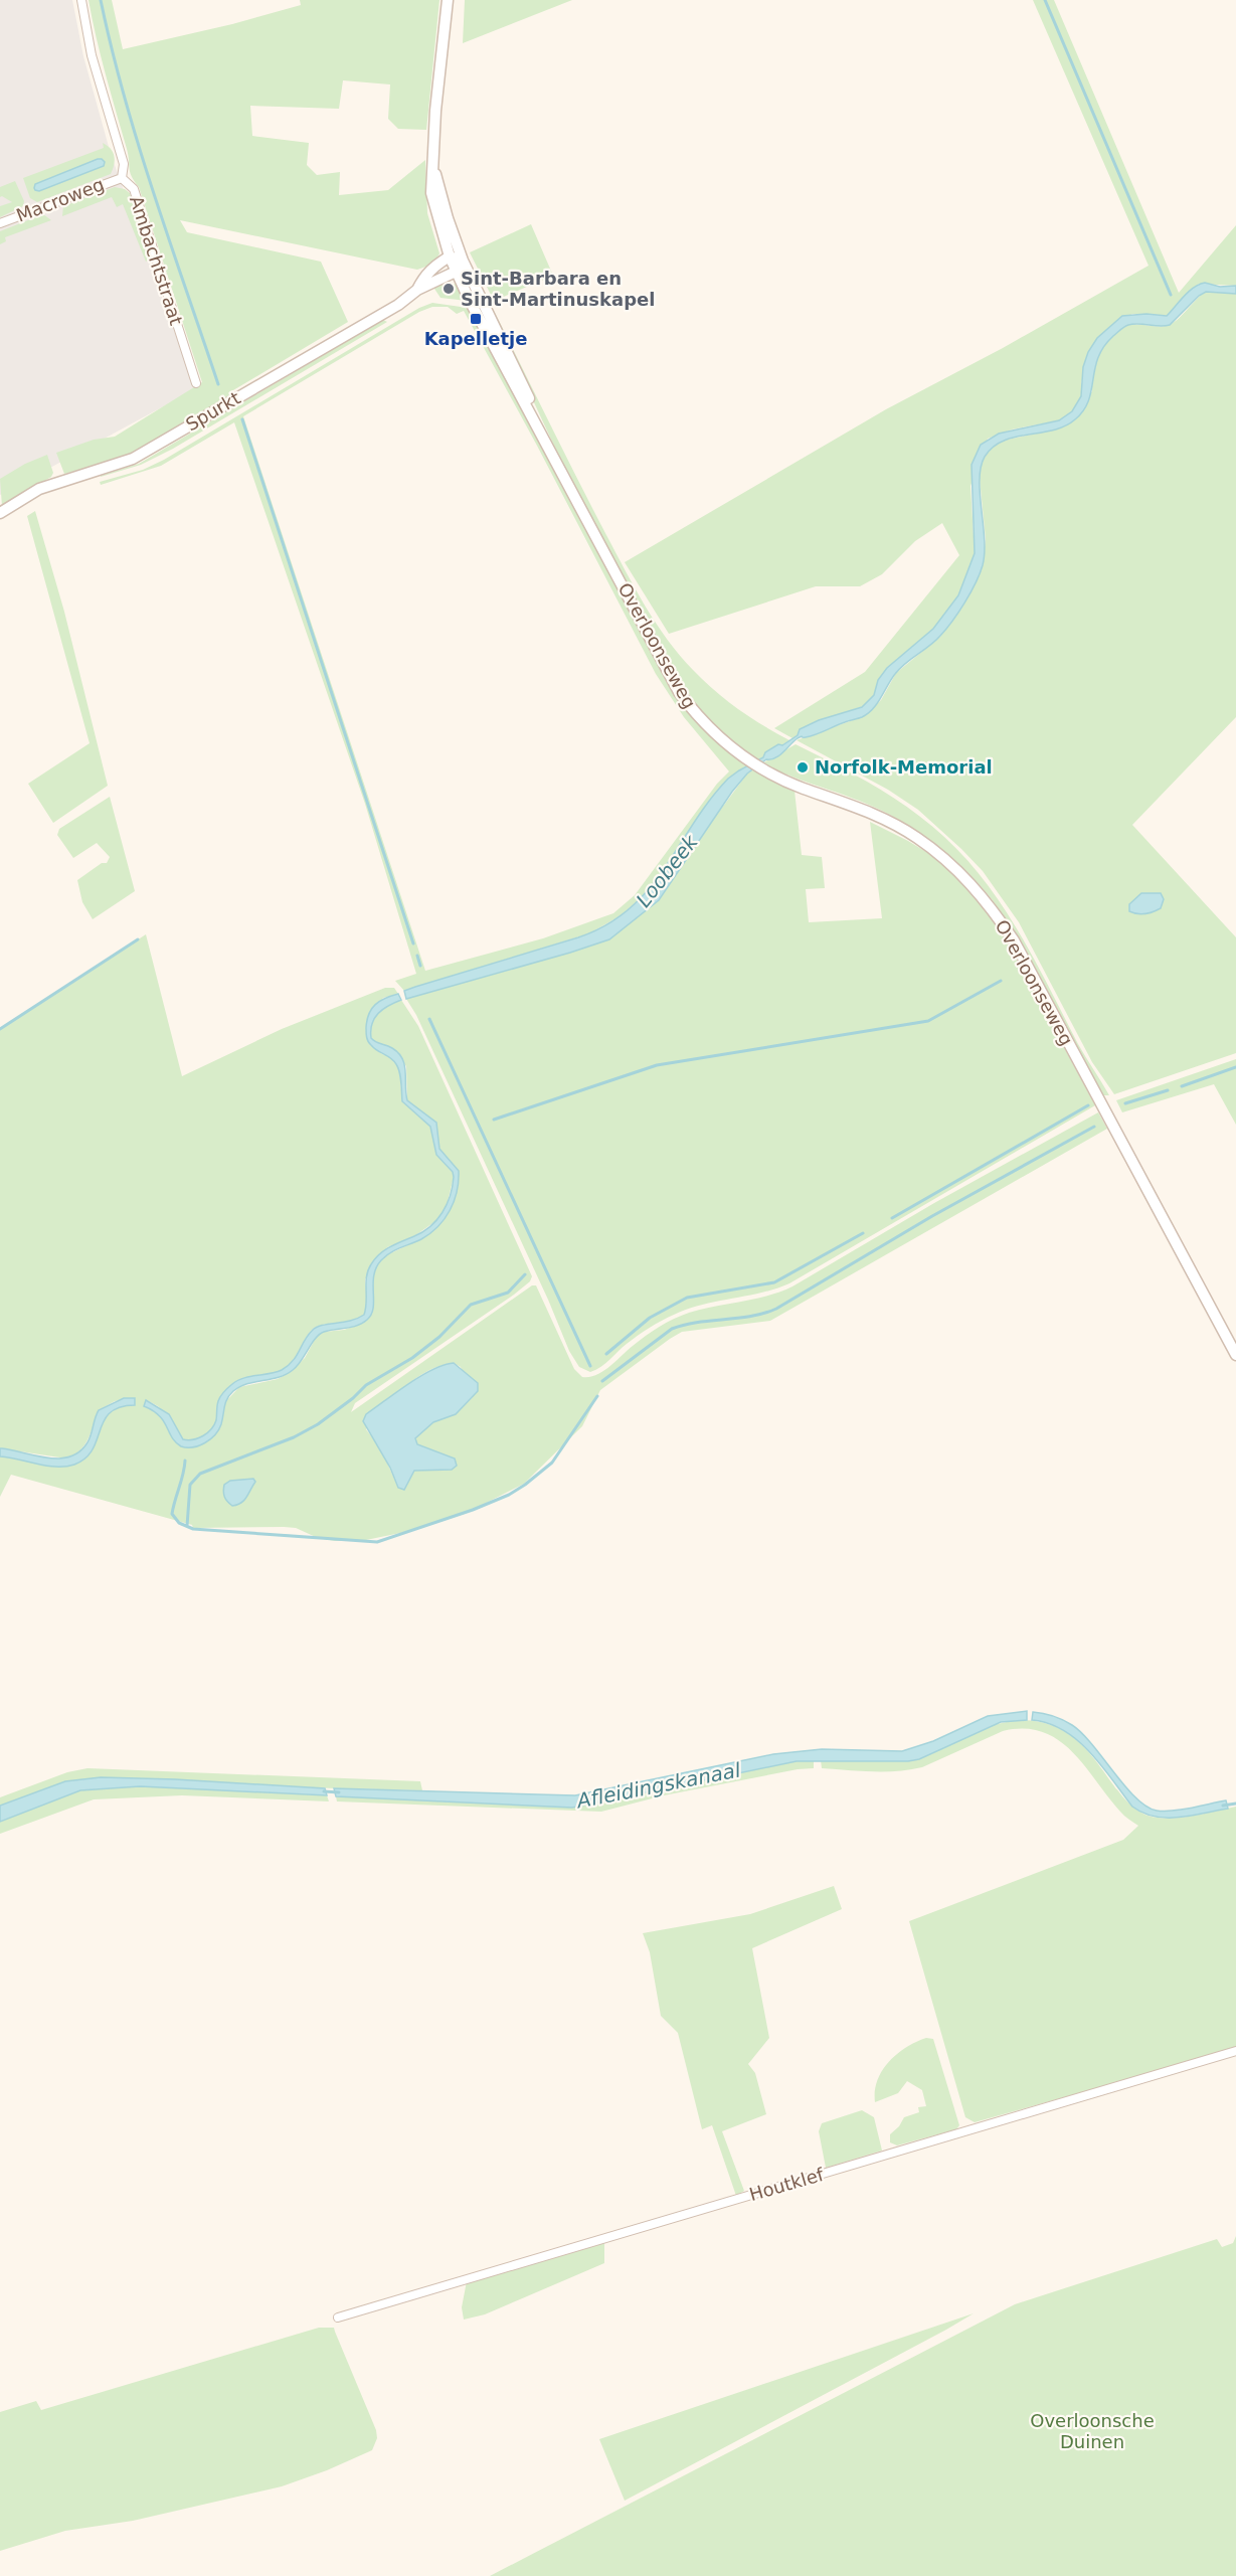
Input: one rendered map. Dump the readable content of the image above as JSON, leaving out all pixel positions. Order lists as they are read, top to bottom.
{
  "streets": {
    "street": [
      "Macroweg",
      "Ambachtstraat",
      "Spurkt",
      "Overloonseweg",
      "Houtklef"
    ]
  },
  "crossings": [
    ["Macroweg", "Ambachtstraat"],
    ["Spurkt", "Overloonseweg"]
  ],
  "water": ["Loobeek", "Afleidingskanaal"],
  "parks": ["Overloonsche Duinen"],
  "places": {
    "other": ["Sint-Barbara en Sint-Martinuskapel", "Norfolk-Memorial"],
    "transit": ["Kapelletje"]
  }
}
